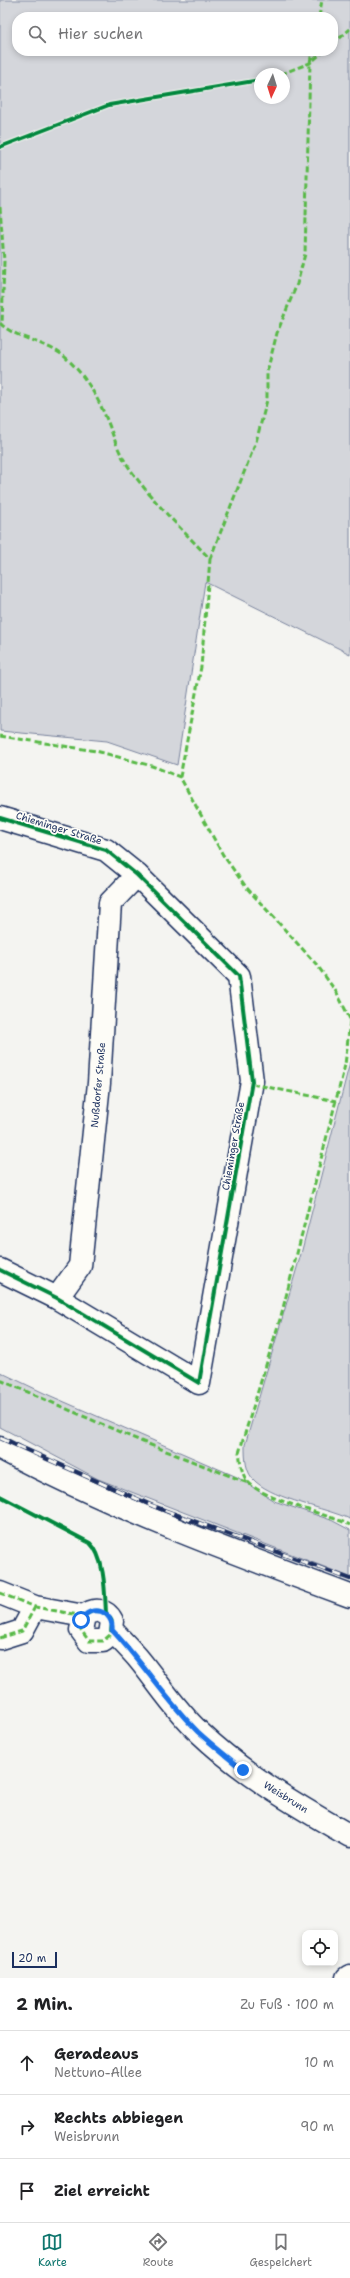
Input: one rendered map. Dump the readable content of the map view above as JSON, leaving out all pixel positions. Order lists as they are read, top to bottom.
{
  "streets": {
    "street": ["Chieminger Straße", "Nußdorfer Straße", "Weisbrunn"]
  },
  "crossings": [
    ["Chieminger Straße", "Nußdorfer Straße"]
  ],
  "scale_bar": "20 m",
  "north": "bottom",
  "page": {
    "search": "Hier suchen",
    "scale": "20 m",
    "heading": ["2 Min.", "Zu Fuß · 100 m"],
    "list": [
      ["Geradeaus", "Nettuno-Allee", "10 m"],
      ["Rechts abbiegen", "Weisbrunn", "90 m"],
      "Ziel erreicht"
    ],
    "nav": ["Karte", "Route", "Gespeichert"]
  }
}
